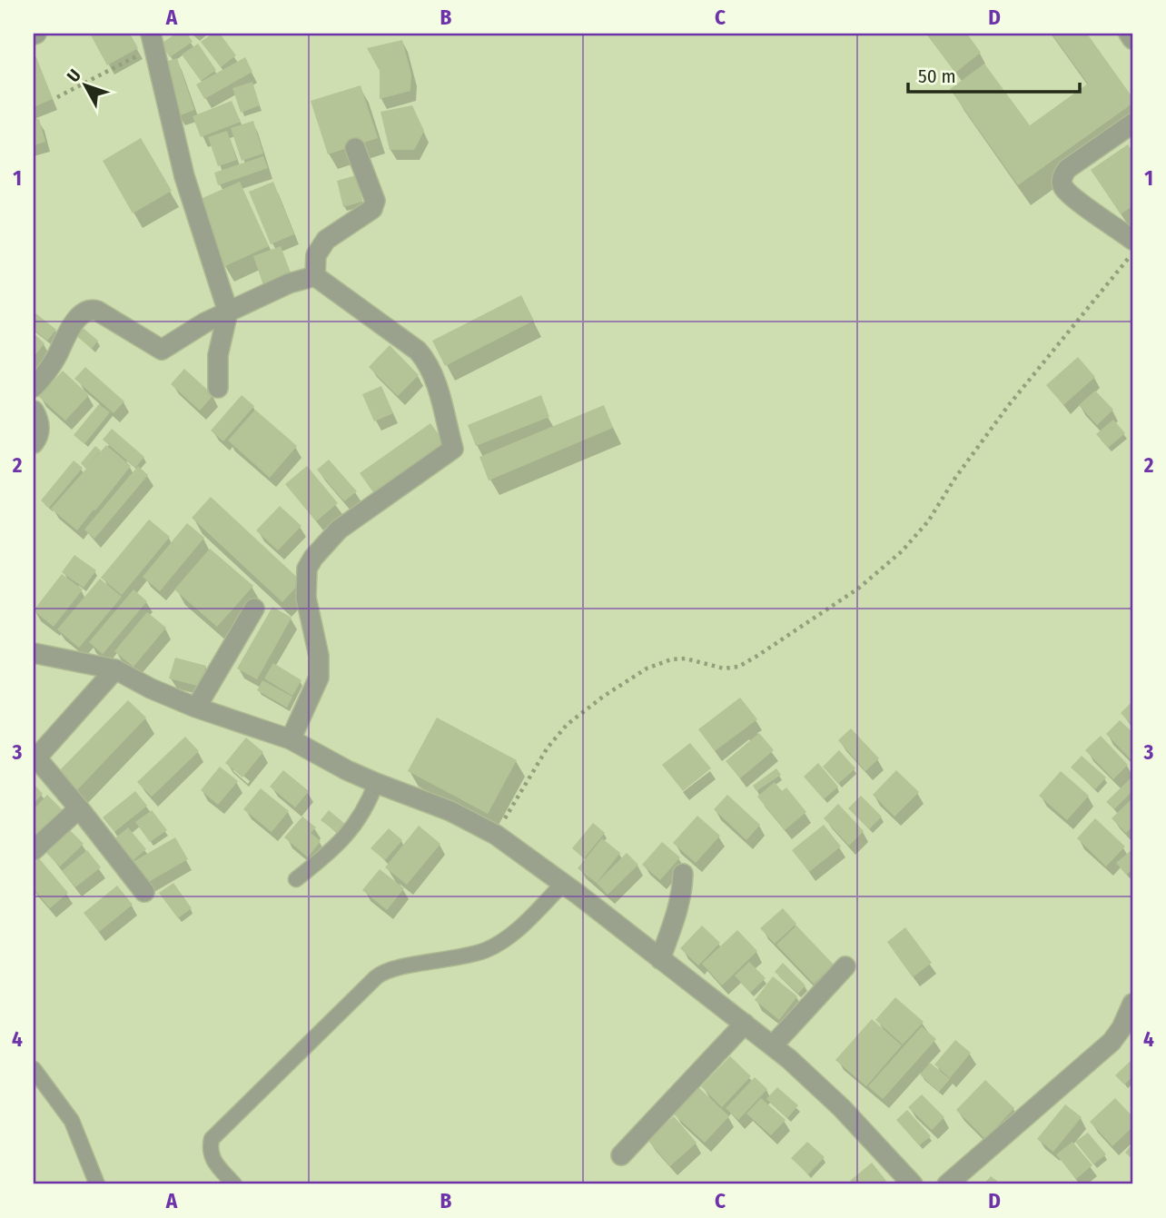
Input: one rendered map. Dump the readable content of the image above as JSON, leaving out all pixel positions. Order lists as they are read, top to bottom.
{
  "scale_bar": "50 m",
  "north": "top left",
  "grid": {
    "columns": [
      "A",
      "B",
      "C",
      "D"
    ],
    "rows": [
      "1",
      "2",
      "3",
      "4"
    ]
  }
}
